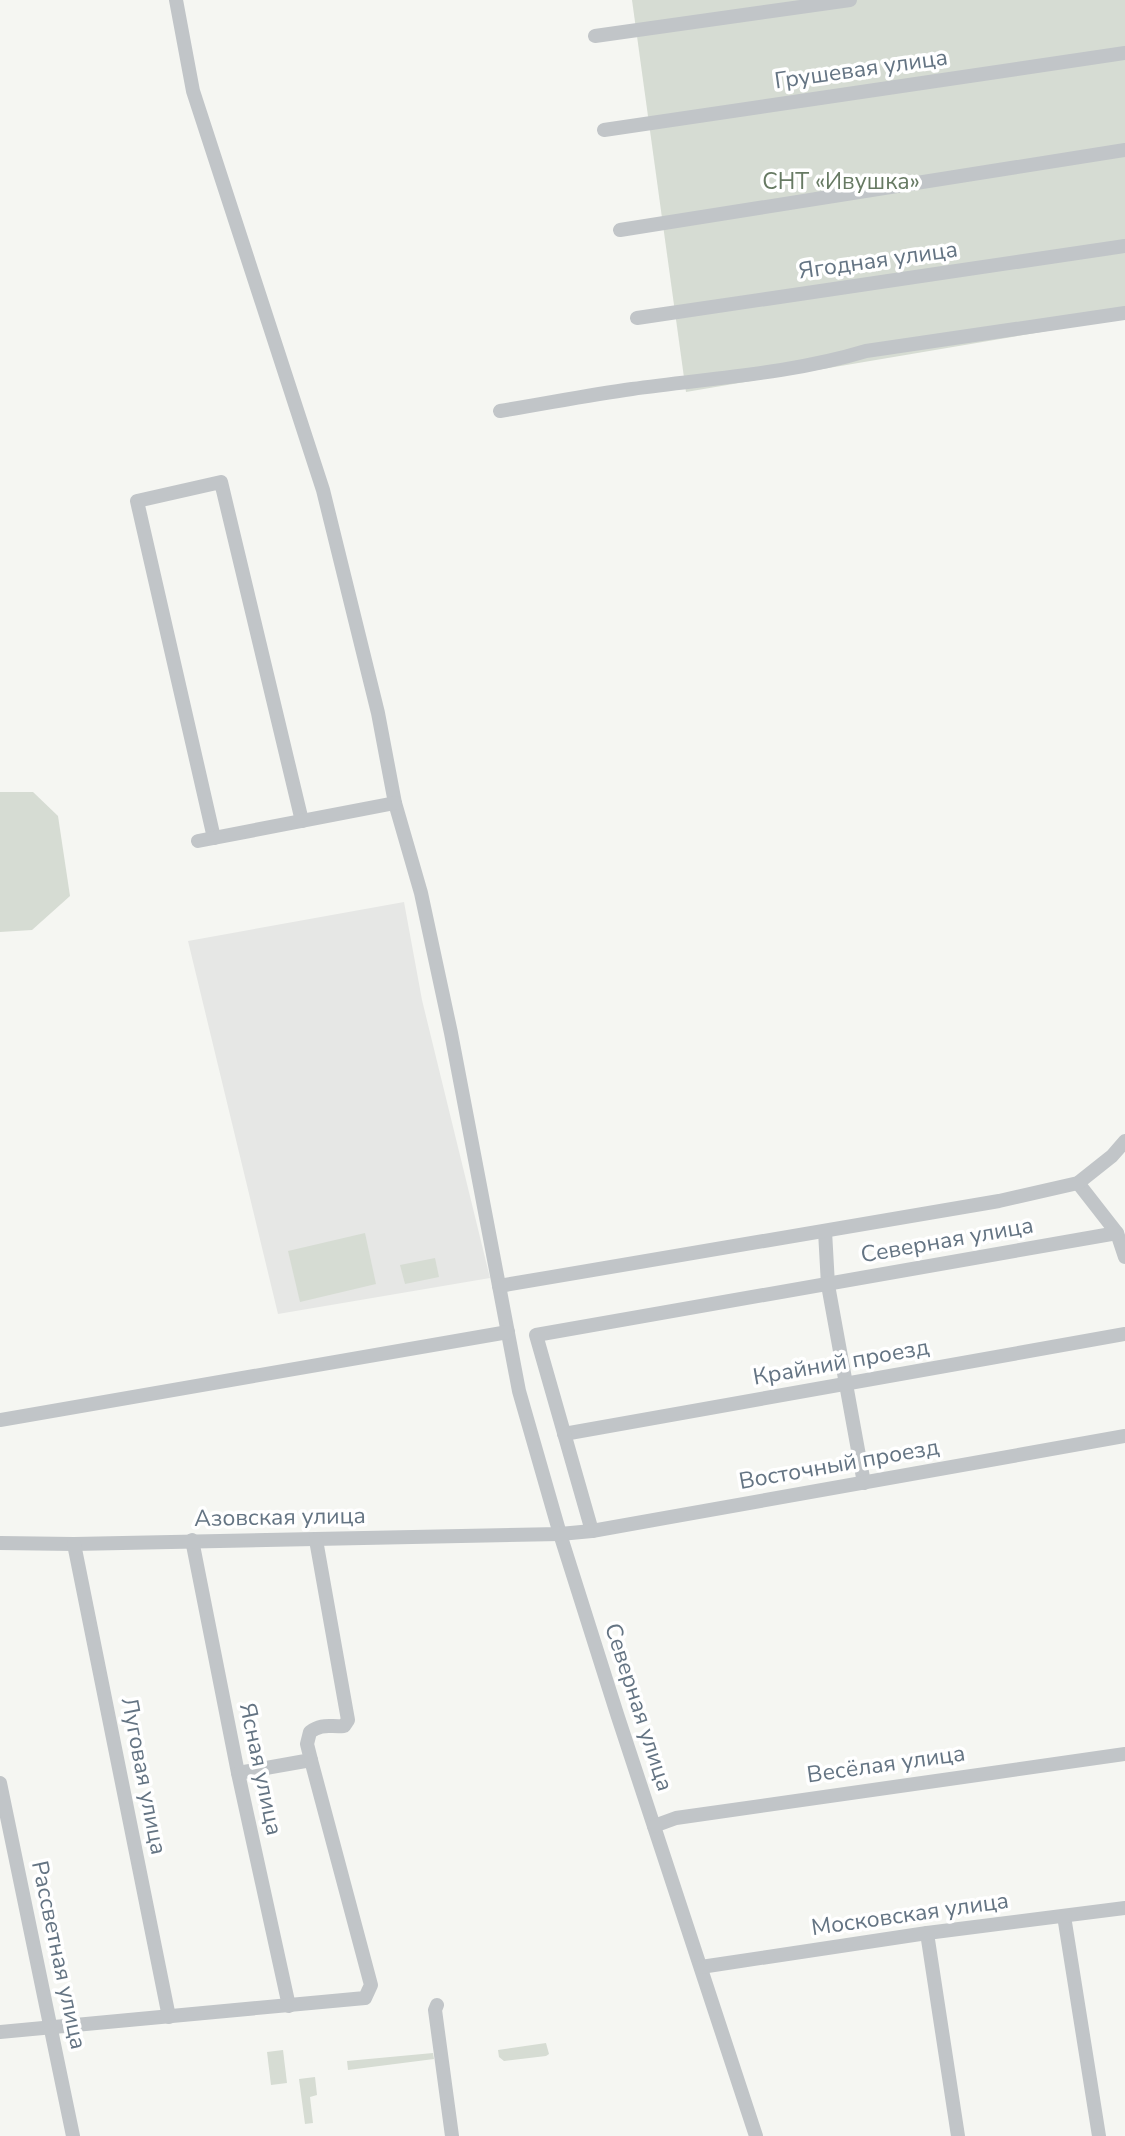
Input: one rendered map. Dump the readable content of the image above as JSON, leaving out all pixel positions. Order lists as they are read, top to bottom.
{
  "streets": {
    "street": [
      "Грушевая улица",
      "Ягодная улица",
      "Северная улица",
      "Крайний проезд",
      "Восточный проезд",
      "Азовская улица",
      "Весёлая улица",
      "Ясная улица",
      "Луговая улица",
      "Московская улица",
      "Рассветная улица"
    ]
  },
  "crossings": [
    ["Северная улица", "Крайний проезд"],
    ["Северная улица", "Восточный проезд"],
    ["Северная улица", "Азовская улица"],
    ["Северная улица", "Весёлая улица"],
    ["Северная улица", "Московская улица"],
    ["Восточный проезд", "Азовская улица"],
    ["Азовская улица", "Ясная улица"],
    ["Азовская улица", "Луговая улица"]
  ],
  "parks": ["СНТ «Ивушка»"]
}
